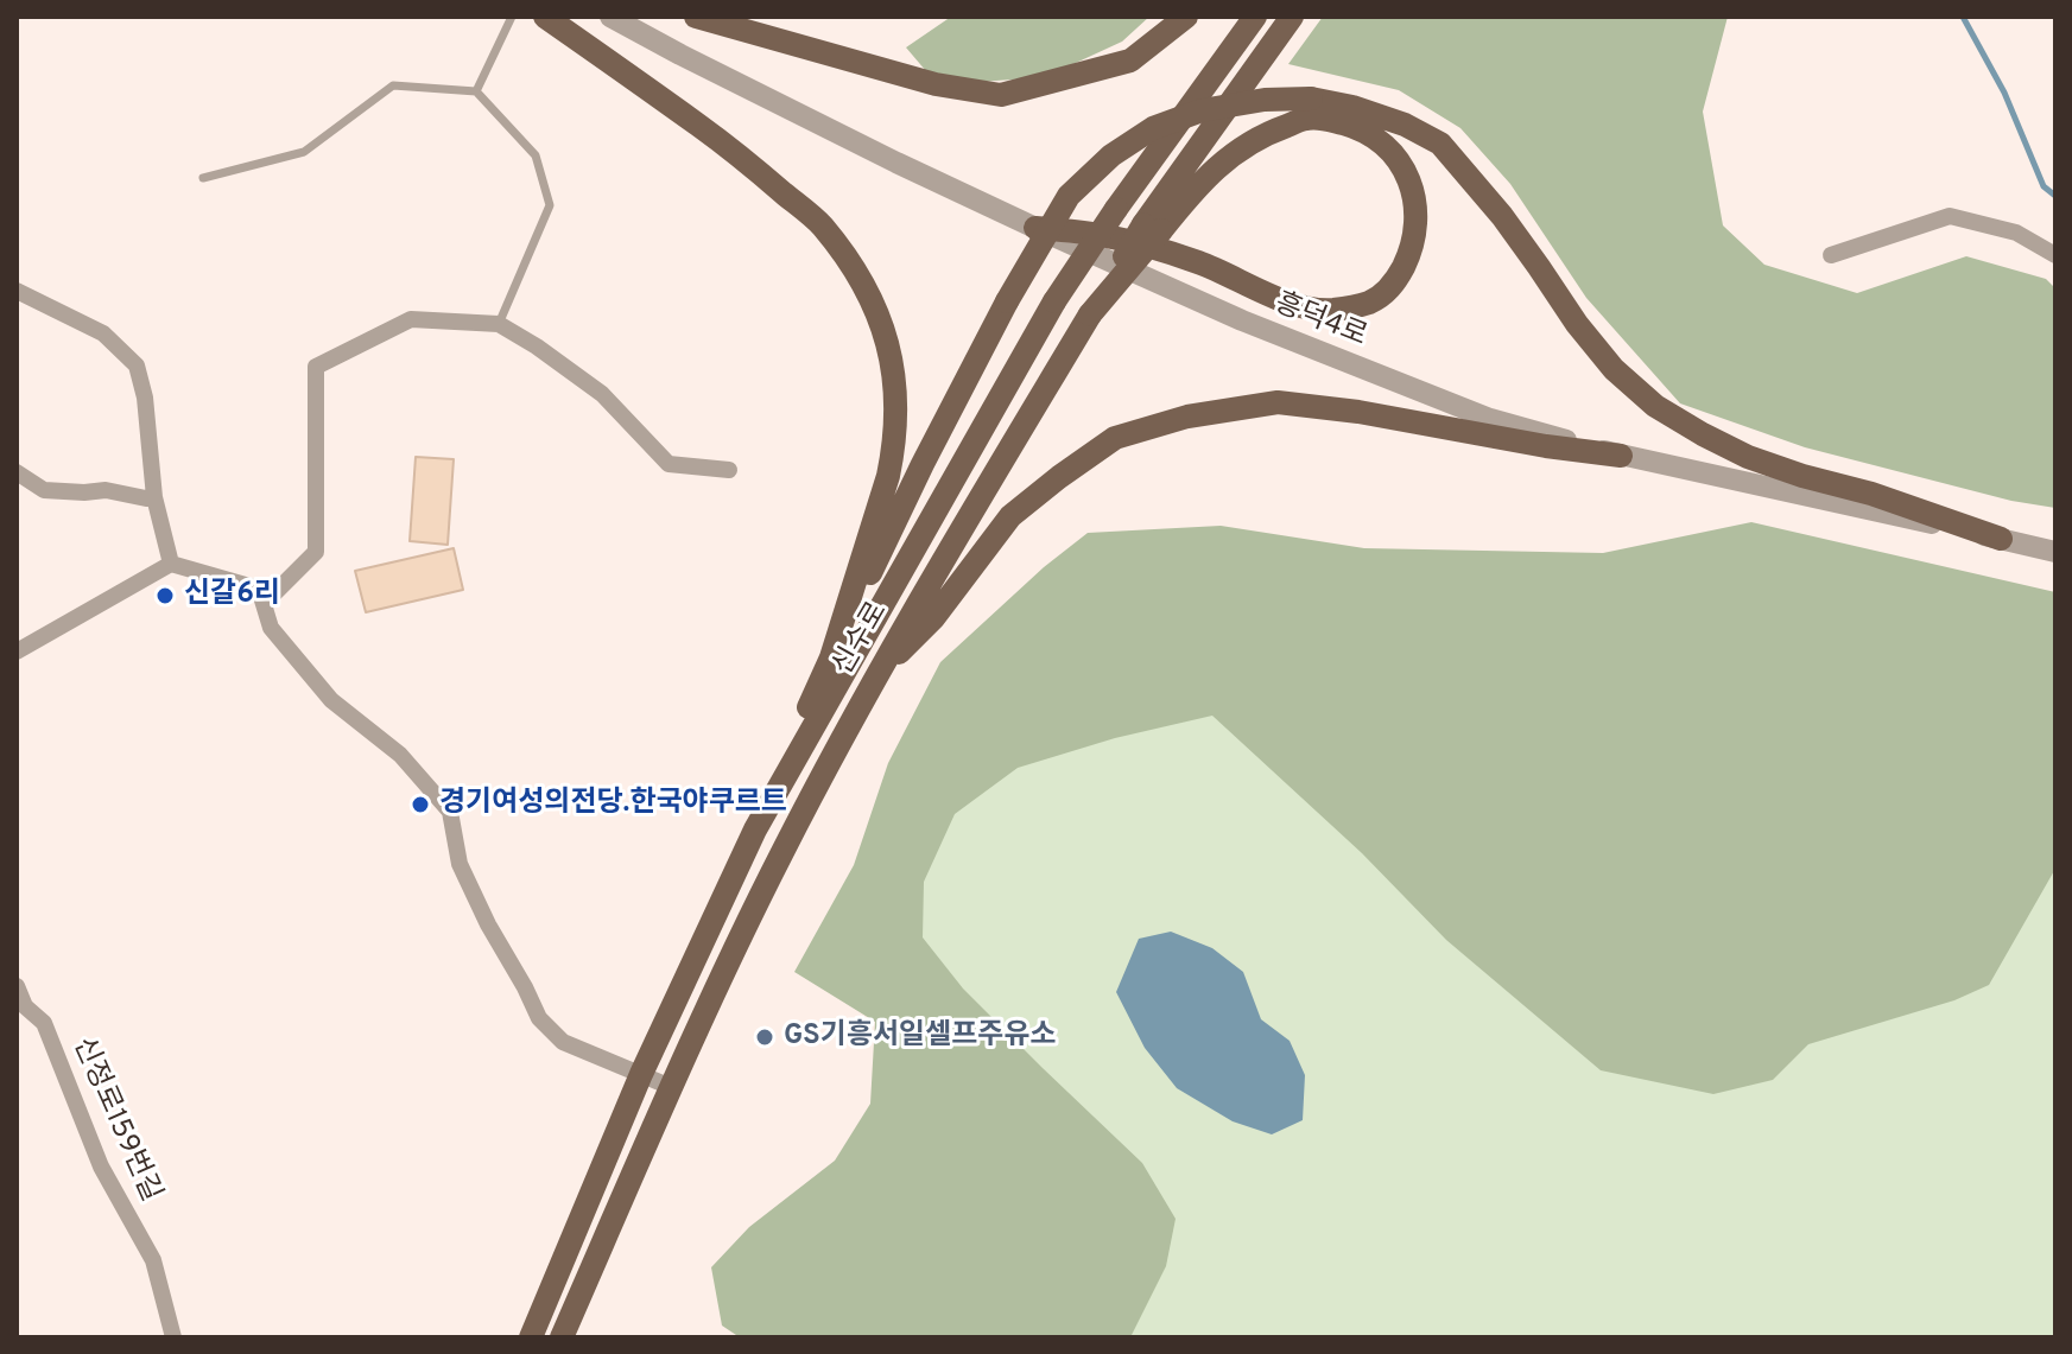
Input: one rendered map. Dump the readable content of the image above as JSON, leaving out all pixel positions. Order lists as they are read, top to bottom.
{
  "streets": {
    "main road": ["신수로"],
    "street": ["흥덕4로", "신정로159번길"]
  },
  "places": ["신갈6리", "경기여성의전당.한국야쿠르트", "GS기흥서일셀프주유소"]
}
